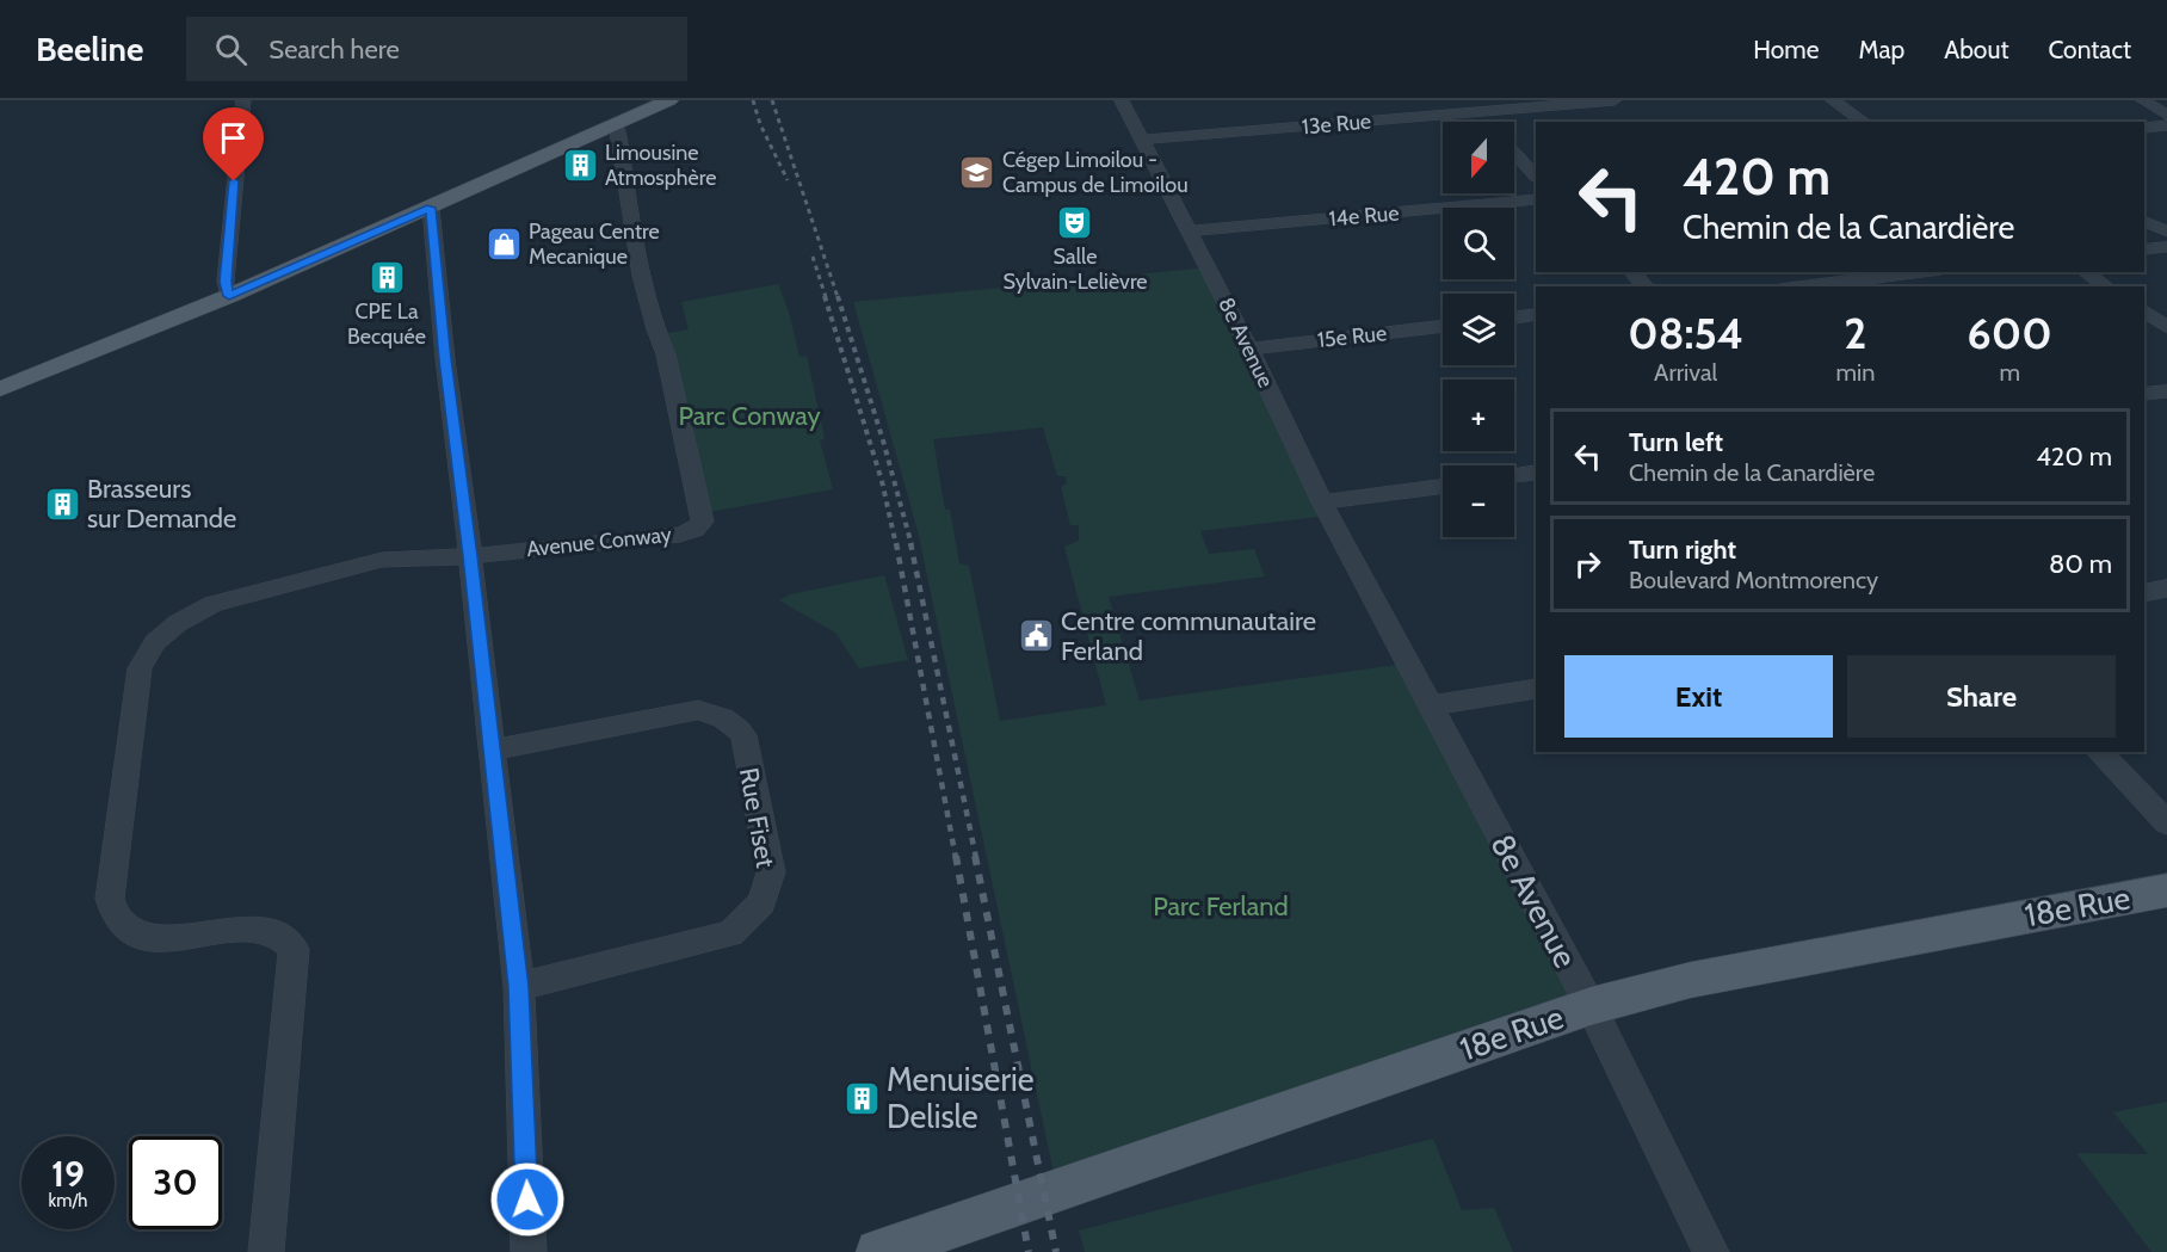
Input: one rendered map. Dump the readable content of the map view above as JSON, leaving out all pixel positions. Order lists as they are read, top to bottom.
{
  "streets": {
    "main road": ["18e Rue"],
    "street": [
      "13e Rue",
      "14e Rue",
      "15e Rue",
      "8e Avenue",
      "Avenue Conway",
      "Rue Fiset"
    ]
  },
  "crossings": [
    ["13e Rue", "8e Avenue"],
    ["14e Rue", "8e Avenue"],
    ["15e Rue", "8e Avenue"],
    ["8e Avenue", "18e Rue"]
  ],
  "parks": ["Parc Conway", "Parc Ferland"],
  "places": {
    "building": [
      "Limousine Atmosphère",
      "CPE La Becquée",
      "Brasseurs sur Demande",
      "Menuiserie Delisle"
    ],
    "school or university": ["Cégep Limoilou - Campus de Limoilou"],
    "theatre": ["Salle Sylvain-Lelièvre"],
    "shop": ["Pageau Centre Mecanique"],
    "public building": ["Centre communautaire Ferland"]
  },
  "north": "bottom",
  "page": {
    "header": "Beeline",
    "search": "Search here",
    "nav": [
      "Home",
      "Map",
      "About",
      "Contact"
    ],
    "map_buttons": ["+", "−"],
    "turn": ["420 m", "Chemin de la Canardière"],
    "eta": [
      "08:54",
      "Arrival",
      "2",
      "min",
      "600",
      "m"
    ],
    "list": [
      {
        "name": "Turn left",
        "note": "Chemin de la Canardière",
        "value": "420 m"
      },
      {
        "name": "Turn right",
        "note": "Boulevard Montmorency",
        "value": "80 m"
      }
    ],
    "buttons": ["Exit", "Share"],
    "speed": "19 km/h",
    "limit": "30"
  }
}
